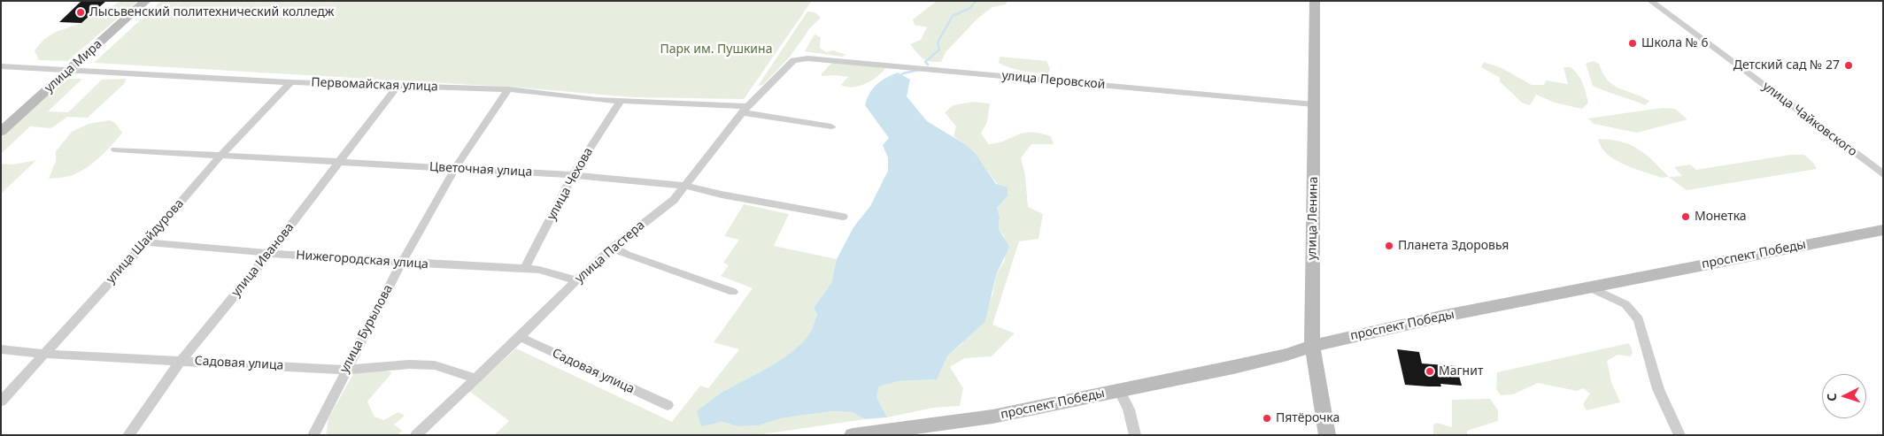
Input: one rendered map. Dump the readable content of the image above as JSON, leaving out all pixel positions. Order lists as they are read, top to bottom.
{
  "streets": {
    "street": [
      "улица Мира",
      "улица Перовской",
      "Первомайская улица",
      "улица Чайковского",
      "Цветочная улица",
      "улица Чехова",
      "улица Ленина",
      "улица Шайдурова",
      "улица Пастера",
      "проспект Победы",
      "улица Иванова",
      "Нижегородская улица",
      "улица Бурылова",
      "Садовая улица"
    ]
  },
  "crossings": [
    ["улица Мира", "Первомайская улица"],
    ["улица Перовской", "улица Ленина"],
    ["улица Перовской", "улица Пастера"],
    ["Первомайская улица", "улица Чехова"],
    ["Первомайская улица", "улица Шайдурова"],
    ["Первомайская улица", "улица Пастера"],
    ["Первомайская улица", "улица Иванова"],
    ["Первомайская улица", "улица Бурылова"],
    ["Цветочная улица", "улица Чехова"],
    ["Цветочная улица", "улица Шайдурова"],
    ["Цветочная улица", "улица Пастера"],
    ["Цветочная улица", "улица Иванова"],
    ["Цветочная улица", "улица Бурылова"],
    ["улица Чехова", "Нижегородская улица"],
    ["улица Ленина", "проспект Победы"],
    ["улица Шайдурова", "Нижегородская улица"],
    ["улица Шайдурова", "Садовая улица"],
    ["улица Пастера", "Нижегородская улица"],
    ["улица Пастера", "Садовая улица"],
    ["улица Иванова", "Нижегородская улица"],
    ["улица Иванова", "Садовая улица"],
    ["Нижегородская улица", "улица Бурылова"],
    ["улица Бурылова", "Садовая улица"]
  ],
  "parks": ["Парк им. Пушкина"],
  "places": [
    "Лысьвенский политехнический колледж",
    "Школа № 6",
    "Детский сад № 27",
    "Монетка",
    "Планета Здоровья",
    "Магнит",
    "Пятёрочка"
  ],
  "north": "left"
}
